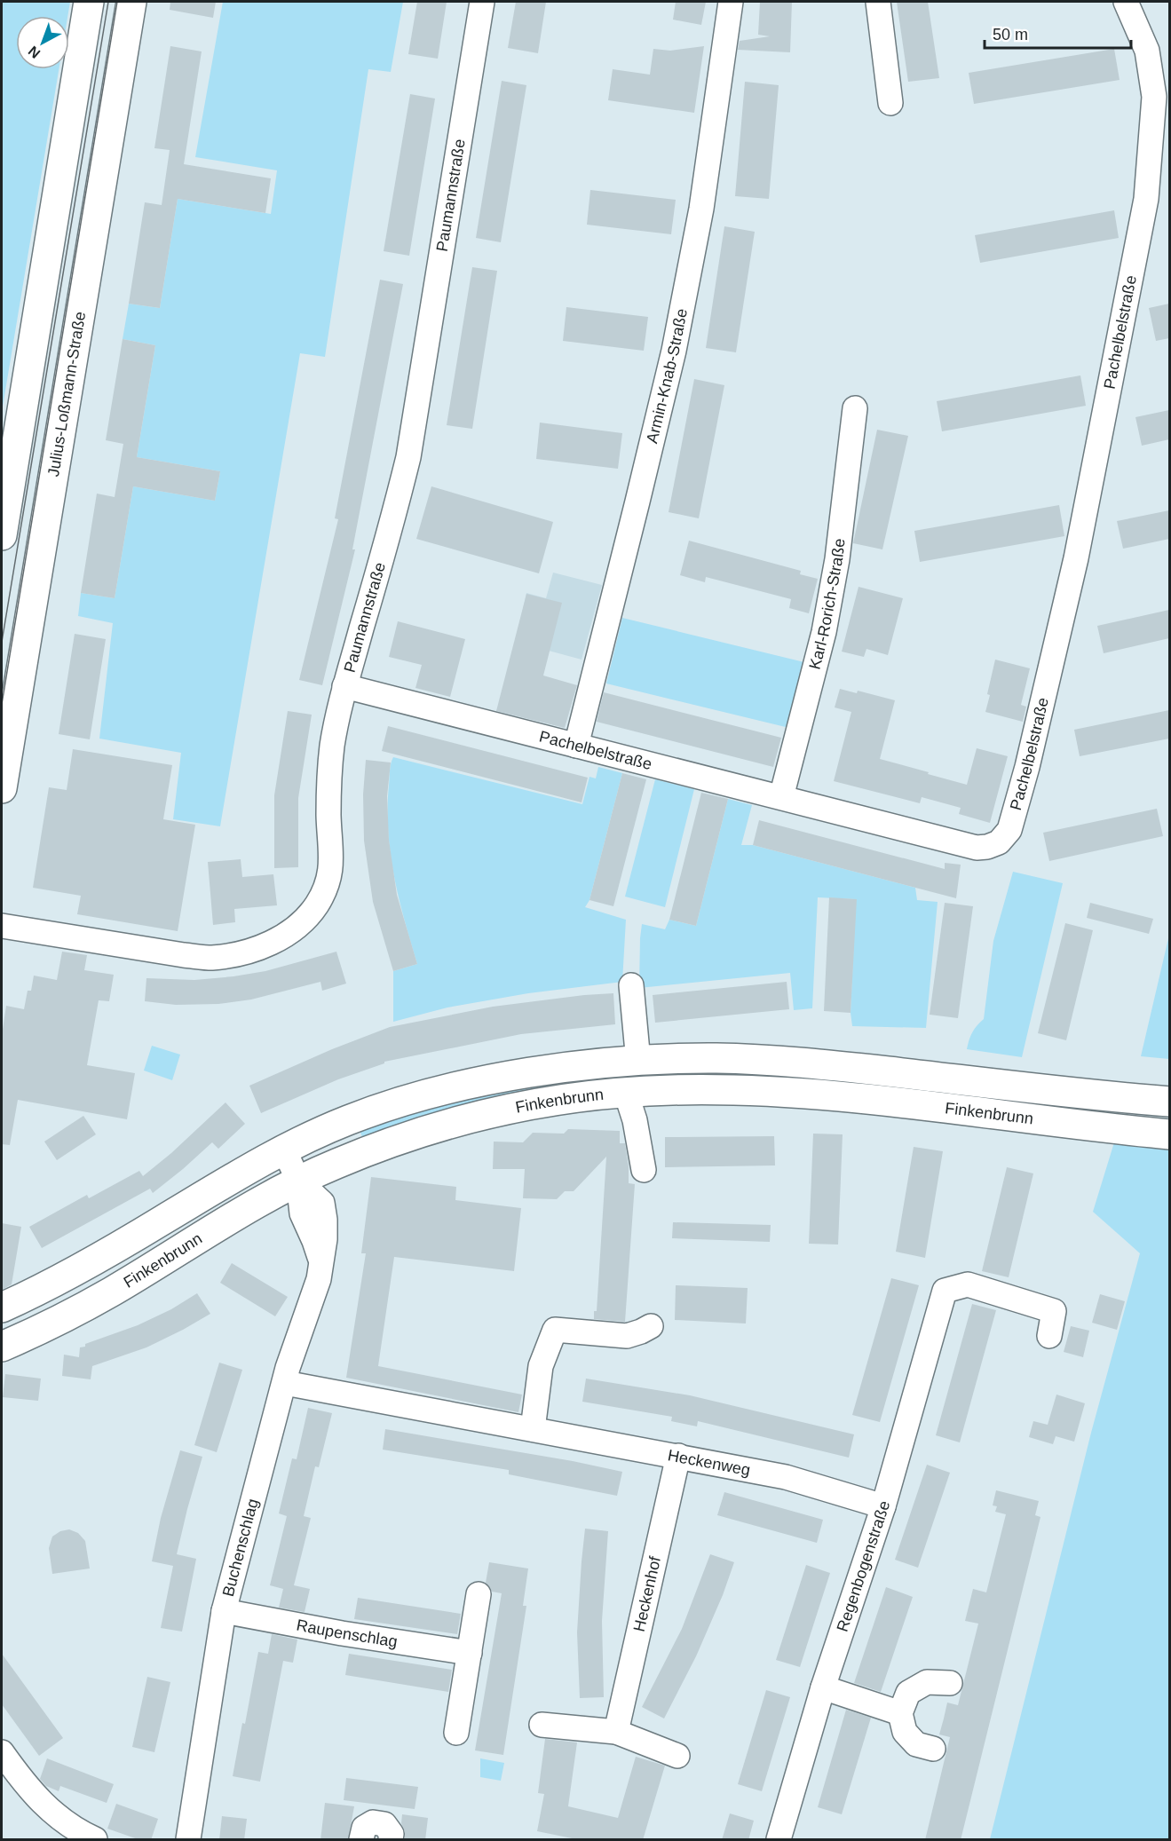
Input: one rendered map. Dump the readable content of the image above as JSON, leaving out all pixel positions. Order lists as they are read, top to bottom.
{
  "streets": {
    "main road": ["Julius-Loßmann-Straße", "Finkenbrunn"],
    "street": [
      "Paumannstraße",
      "Pachelbelstraße",
      "Armin-Knab-Straße",
      "Karl-Rorich-Straße",
      "Heckenweg",
      "Buchenschlag",
      "Regenbogenstraße",
      "Heckenhof",
      "Raupenschlag"
    ]
  },
  "crossings": [
    ["Paumannstraße", "Pachelbelstraße"],
    ["Pachelbelstraße", "Armin-Knab-Straße"],
    ["Pachelbelstraße", "Karl-Rorich-Straße"],
    ["Finkenbrunn", "Buchenschlag"],
    ["Heckenweg", "Buchenschlag"],
    ["Heckenweg", "Regenbogenstraße"],
    ["Heckenweg", "Heckenhof"],
    ["Buchenschlag", "Raupenschlag"]
  ],
  "scale_bar": "50 m",
  "north": "bottom left"
}
